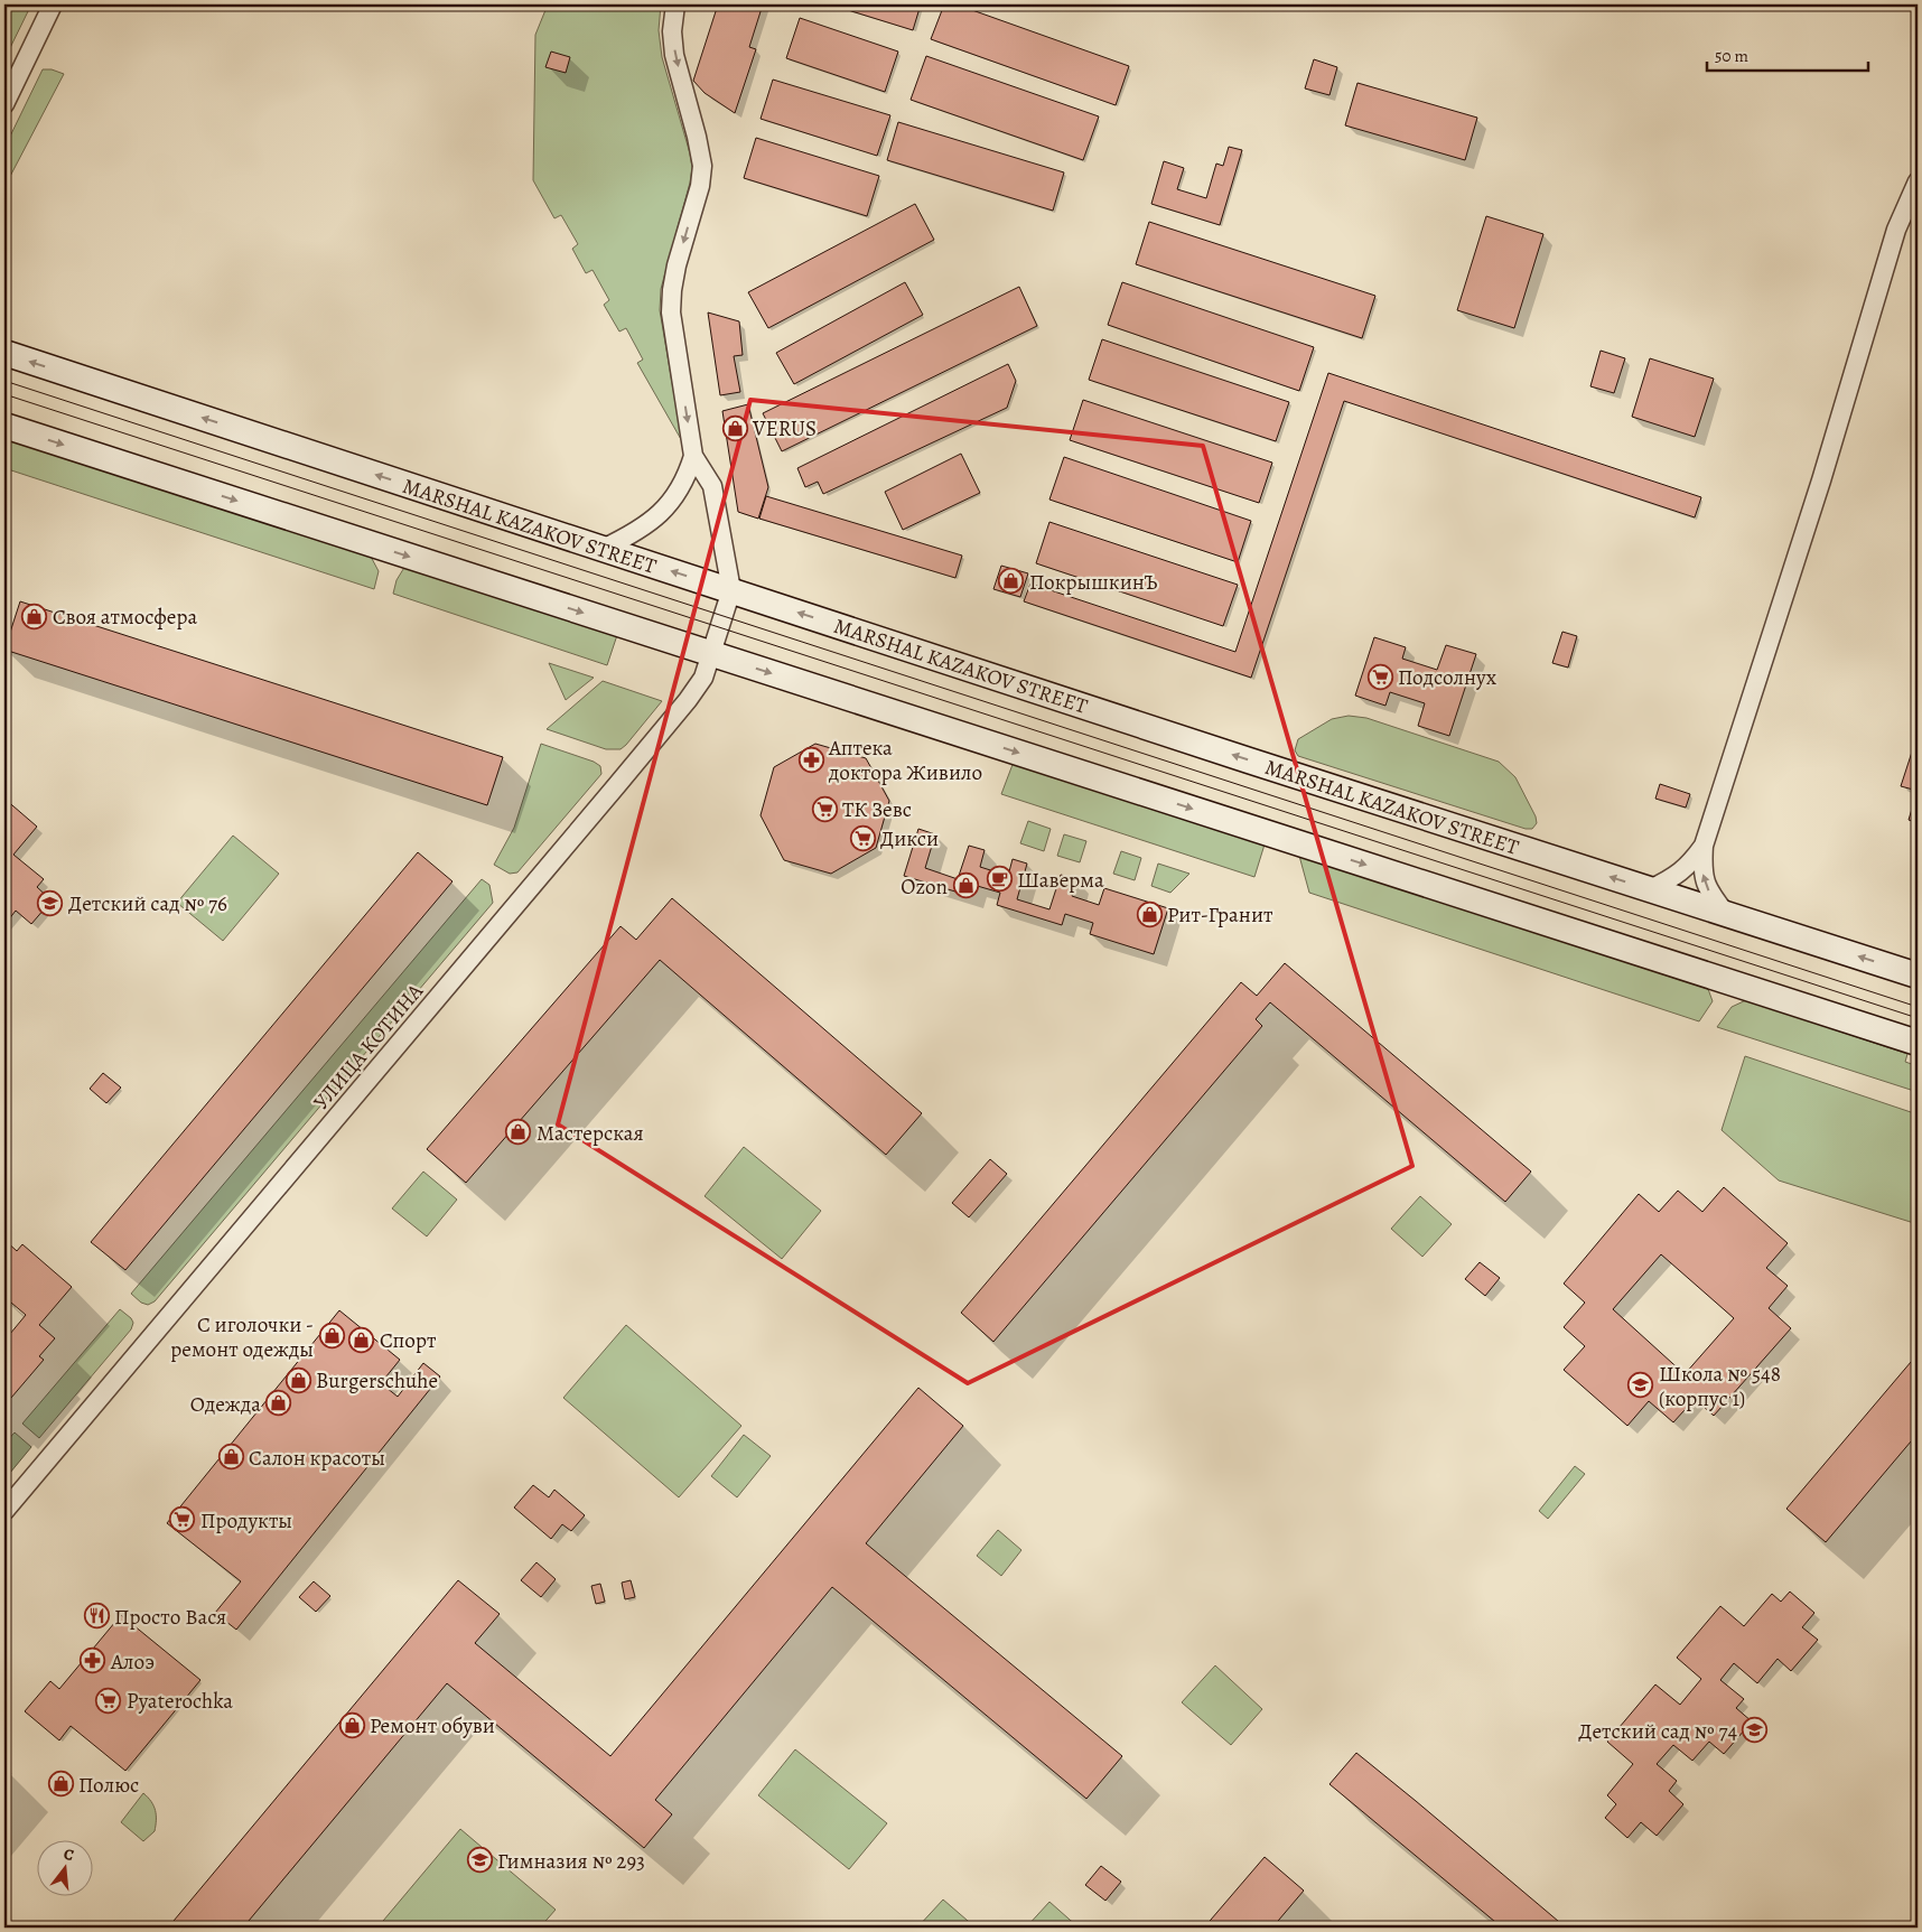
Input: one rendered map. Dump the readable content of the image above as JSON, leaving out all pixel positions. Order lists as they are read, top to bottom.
{
  "streets": {
    "main road": ["MARSHAL KAZAKOV STREET"],
    "street": ["УЛИЦА КОТИНА"]
  },
  "crossings": [
    ["MARSHAL KAZAKOV STREET", "УЛИЦА КОТИНА"]
  ],
  "places": {
    "shop": [
      "VERUS",
      "ПокрышкинЪ",
      "Своя атмосфера",
      "Ozon",
      "Рит-Гранит",
      "Мастерская",
      "С иголочки - ремонт одежды",
      "Спорт",
      "Burgerschuhe",
      "Одежда",
      "Салон красоты",
      "Ремонт обуви",
      "Полюс"
    ],
    "supermarket": [
      "Подсолнух",
      "ТК Зевс",
      "Дикси",
      "Продукты",
      "Pyaterochka"
    ],
    "pharmacy": ["Аптека доктора Живило", "Алоэ"],
    "cafe": ["Шаверма"],
    "school or university": [
      "Детский сад № 76",
      "Школа № 548 (корпус 1)",
      "Детский сад № 74",
      "Гимназия № 293"
    ],
    "restaurant": ["Просто Вася"]
  },
  "scale_bar": "50 m",
  "north": "top"
}
